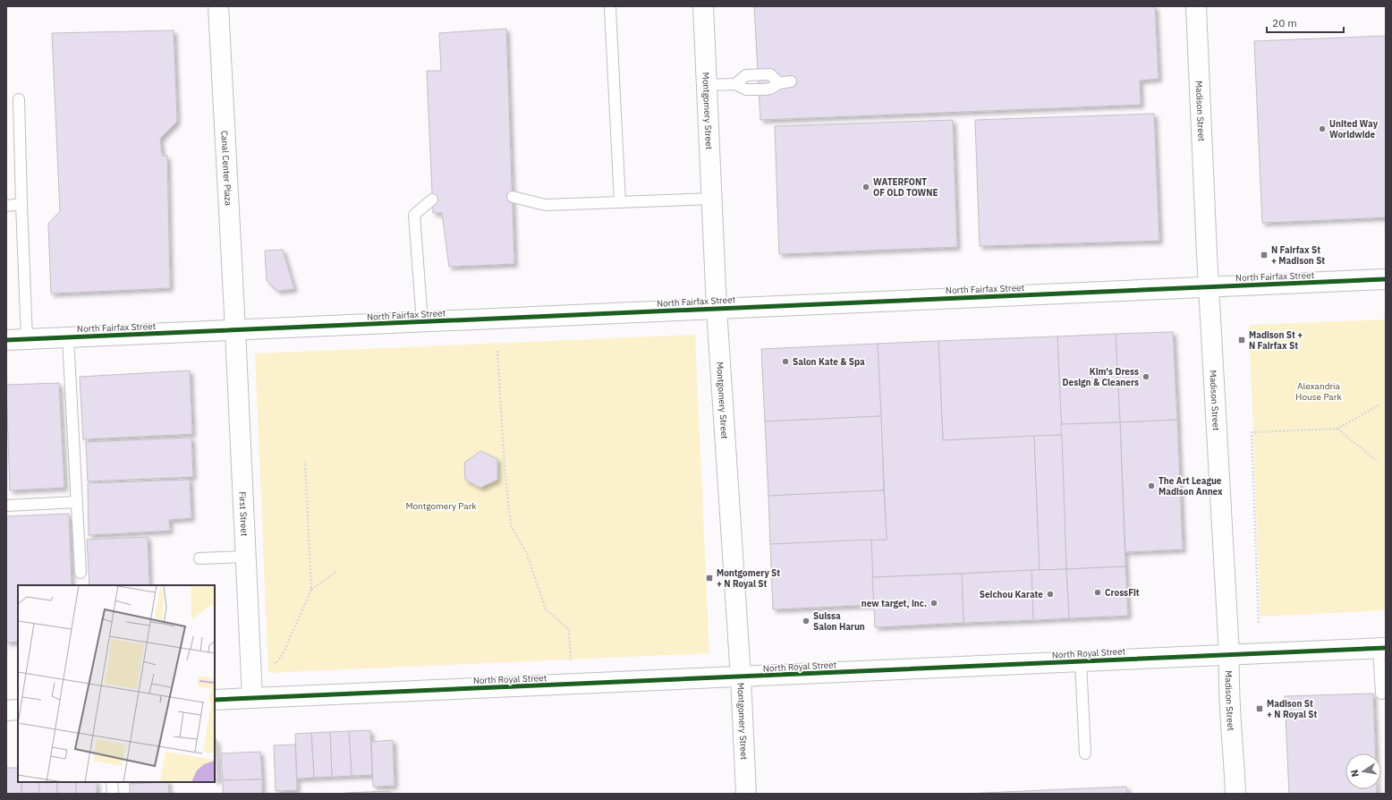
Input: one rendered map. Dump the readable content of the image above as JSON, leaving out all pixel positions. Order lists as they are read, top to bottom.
{
  "streets": {
    "street": [
      "Montgomery Street",
      "Madison Street",
      "Canal Center Plaza",
      "North Fairfax Street",
      "First Street",
      "North Royal Street"
    ]
  },
  "crossings": [
    ["Montgomery Street", "North Fairfax Street"],
    ["Montgomery Street", "North Royal Street"],
    ["Madison Street", "North Fairfax Street"],
    ["Madison Street", "North Royal Street"],
    ["Canal Center Plaza", "North Fairfax Street"],
    ["Canal Center Plaza", "First Street"],
    ["North Fairfax Street", "First Street"],
    ["First Street", "North Royal Street"]
  ],
  "parks": ["Alexandria House Park", "Montgomery Park"],
  "places": {
    "other": [
      "United Way Worldwide",
      "WATERFONT OF OLD TOWNE",
      "Salon Kate & Spa",
      "Kim's Dress Design & Cleaners",
      "The Art League Madison Annex",
      "CrossFit",
      "Seichou Karate",
      "new target, inc.",
      "Suissa Salon Harun"
    ],
    "transit": [
      "N Fairfax St + Madison St",
      "Madison St + N Fairfax St",
      "Montgomery St + N Royal St",
      "Madison St + N Royal St"
    ]
  },
  "scale_bar": "20 m",
  "north": "left"
}
